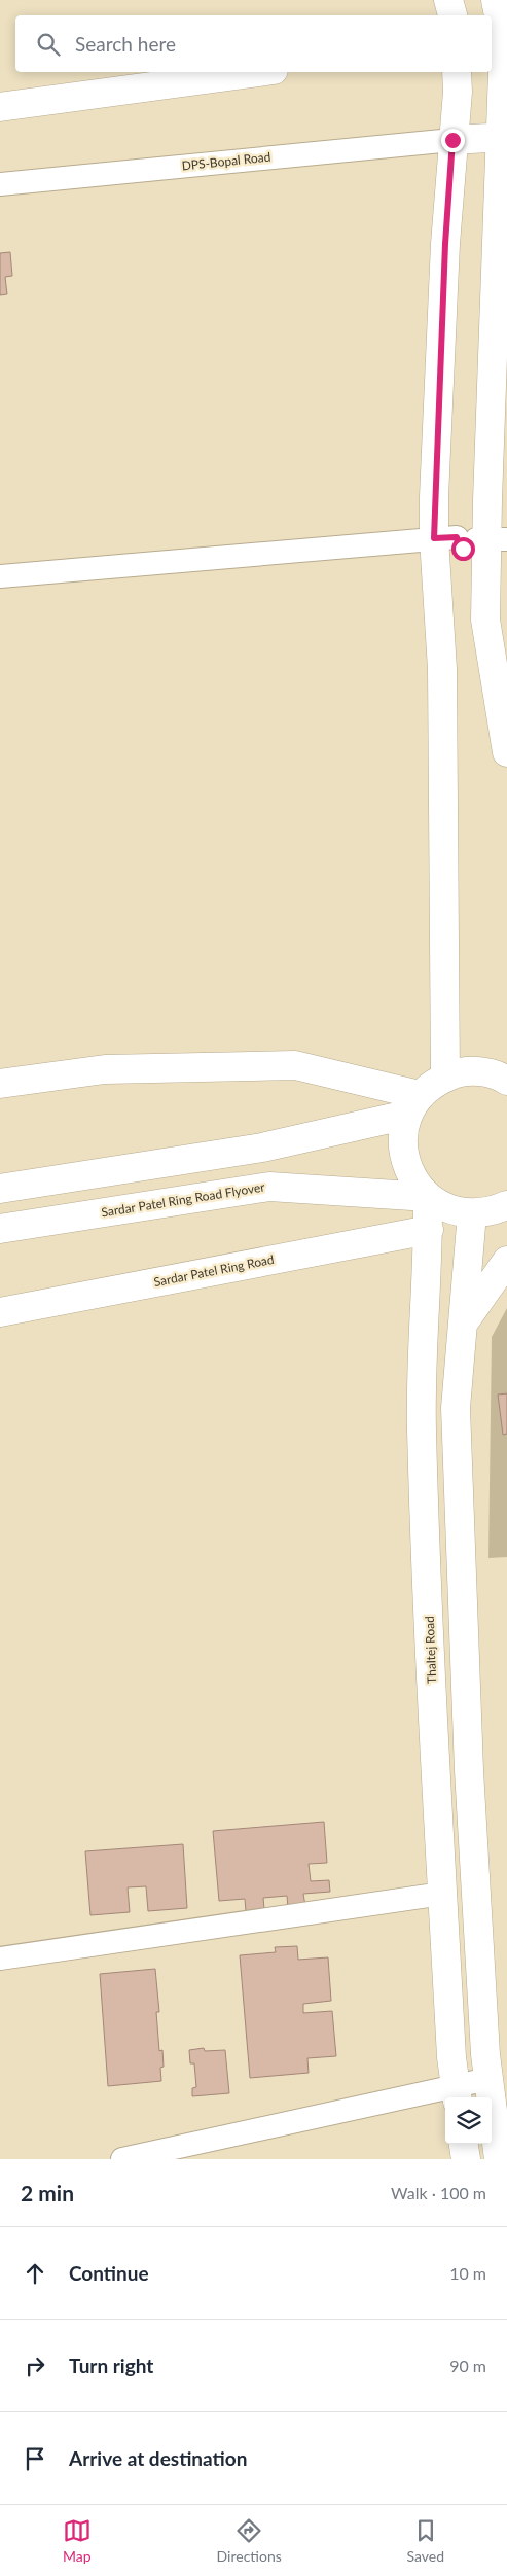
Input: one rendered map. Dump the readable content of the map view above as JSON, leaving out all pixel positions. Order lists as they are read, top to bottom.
{
  "streets": {
    "main road": ["Sardar Patel Ring Road Flyover", "Sardar Patel Ring Road", "Thaltej Road"],
    "street": ["DPS-Bopal Road"]
  },
  "crossings": [
    ["Sardar Patel Ring Road Flyover", "Thaltej Road"],
    ["Sardar Patel Ring Road", "Thaltej Road"]
  ],
  "page": {
    "search": "Search here",
    "heading": ["2 min", "Walk · 100 m"],
    "list": [
      ["Continue", "10 m"],
      ["Turn right", "90 m"],
      "Arrive at destination"
    ],
    "nav": ["Map", "Directions", "Saved"]
  }
}
